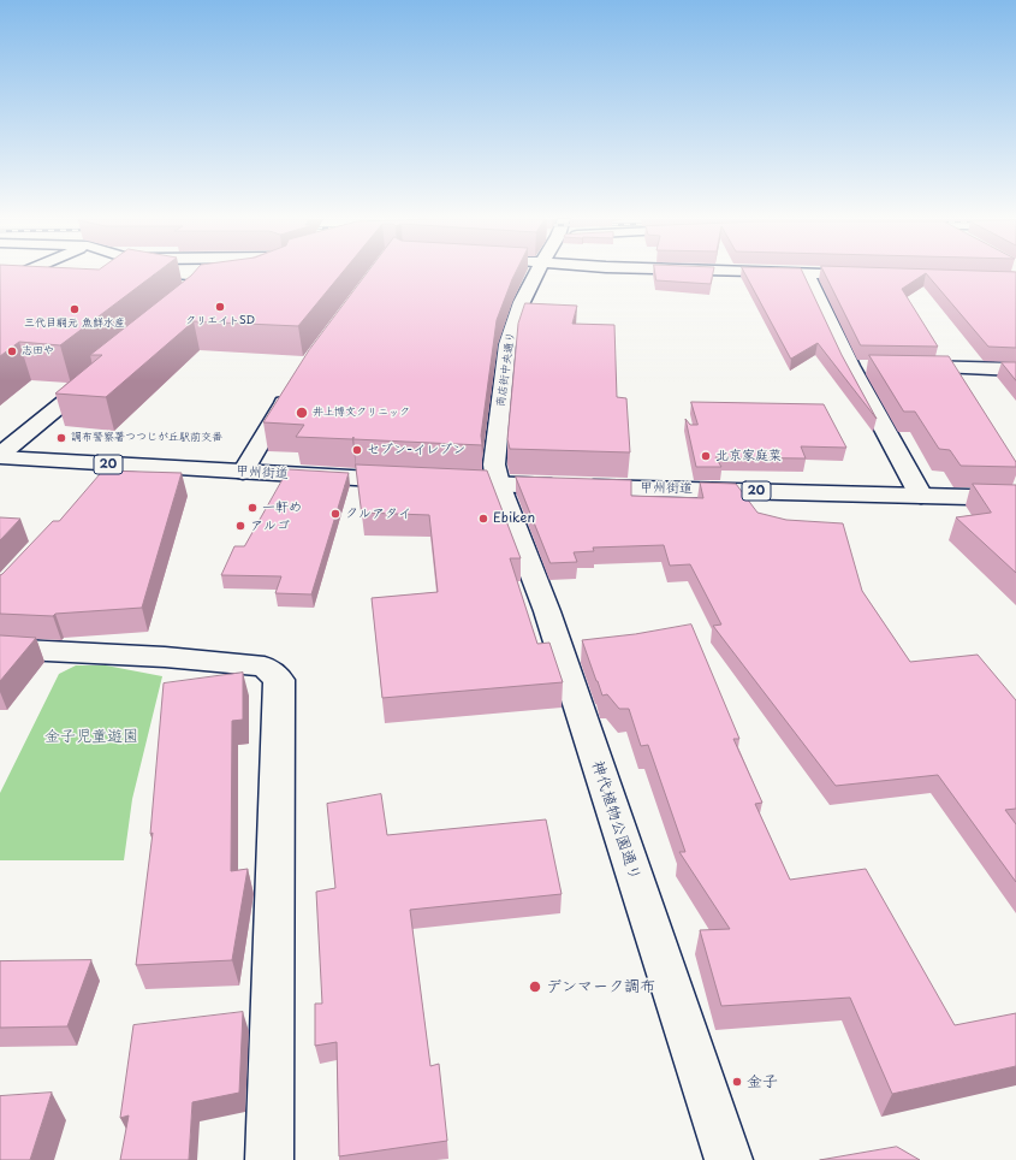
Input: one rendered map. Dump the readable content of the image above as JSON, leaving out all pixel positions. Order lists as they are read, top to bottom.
{
  "streets": {
    "main road": [
      "商店街中央通り",
      "20",
      "甲州街道",
      "神代植物公園通り"
    ]
  },
  "crossings": [
    ["商店街中央通り", "甲州街道"],
    ["商店街中央通り", "神代植物公園通り"],
    ["甲州街道", "神代植物公園通り"]
  ],
  "parks": ["金子児童遊園"],
  "places": [
    "クリエイトSD",
    "三代目網元 魚鮮水産",
    "志田や",
    "井上博文クリニック",
    "調布警察署つつじが丘駅前交番",
    "セブン-イレブン",
    "北京家庭菜",
    "一軒め",
    "クルアタイ",
    "Ebiken",
    "アルゴ",
    "デンマーク調布",
    "金子"
  ]
}
